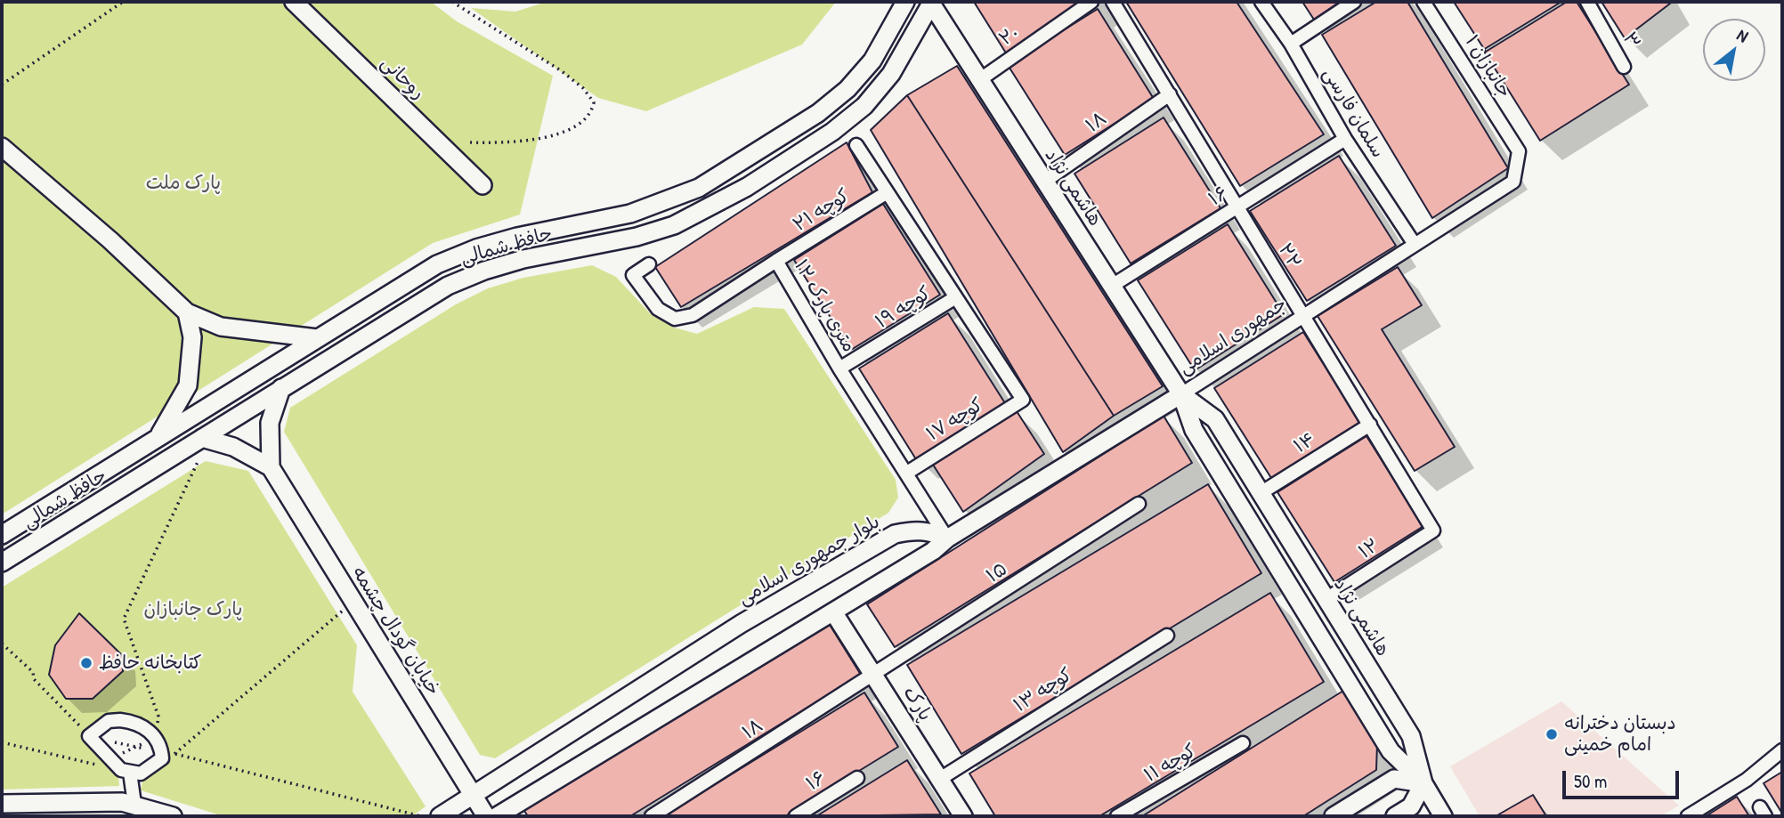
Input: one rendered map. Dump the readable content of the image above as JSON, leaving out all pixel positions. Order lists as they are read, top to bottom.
{
  "streets": {
    "main road": [
      "روحانی",
      "هاشمی نژاد",
      "حافظ شمالی",
      "جمهوری اسلامی",
      "بلوار جمهوری اسلامی",
      "خیابان گودال چشمه",
      "پارک"
    ],
    "street": [
      "۲۰",
      "۳",
      "جانبازان ۱",
      "سلمان فارسی",
      "۱۸",
      "۱۶",
      "کوچه ۲۱",
      "۲۲",
      "۱۲ متری پارک",
      "کوچه ۱۹",
      "کوچه ۱۷",
      "۱۴",
      "۱۲",
      "۱۵",
      "کوچه ۱۳",
      "کوچه ۱۱"
    ]
  },
  "crossings": [
    ["۲۰", "هاشمی نژاد"],
    ["جانبازان ۱", "جمهوری اسلامی"],
    ["سلمان فارسی", "۱۶"],
    ["سلمان فارسی", "جمهوری اسلامی"],
    ["۱۸", "هاشمی نژاد"],
    ["۱۸", "۲۲"],
    ["۱۸", "۱۵"],
    ["۱۸", "پارک"],
    ["هاشمی نژاد", "۱۶"],
    ["هاشمی نژاد", "حافظ شمالی"],
    ["هاشمی نژاد", "جمهوری اسلامی"],
    ["هاشمی نژاد", "۱۴"],
    ["هاشمی نژاد", "۱۲"],
    ["۱۶", "۲۲"],
    ["کوچه ۲۱", "۱۲ متری پارک"],
    ["۲۲", "جمهوری اسلامی"],
    ["۲۲", "۱۴"],
    ["۲۲", "۱۲"],
    ["۱۲ متری پارک", "کوچه ۱۹"],
    ["۱۲ متری پارک", "جمهوری اسلامی"],
    ["۱۲ متری پارک", "کوچه ۱۷"],
    ["۱۲ متری پارک", "بلوار جمهوری اسلامی"],
    ["کوچه ۱۹", "کوچه ۱۷"],
    ["جمهوری اسلامی", "بلوار جمهوری اسلامی"],
    ["بلوار جمهوری اسلامی", "خیابان گودال چشمه"],
    ["۱۵", "پارک"],
    ["کوچه ۱۳", "پارک"]
  ],
  "parks": ["پارک ملت", "پارک جانبازان"],
  "places": ["کتابخانه حافظ", "دبستان دخترانه امام خمینی"],
  "scale_bar": "50 m",
  "north": "top right"
}
